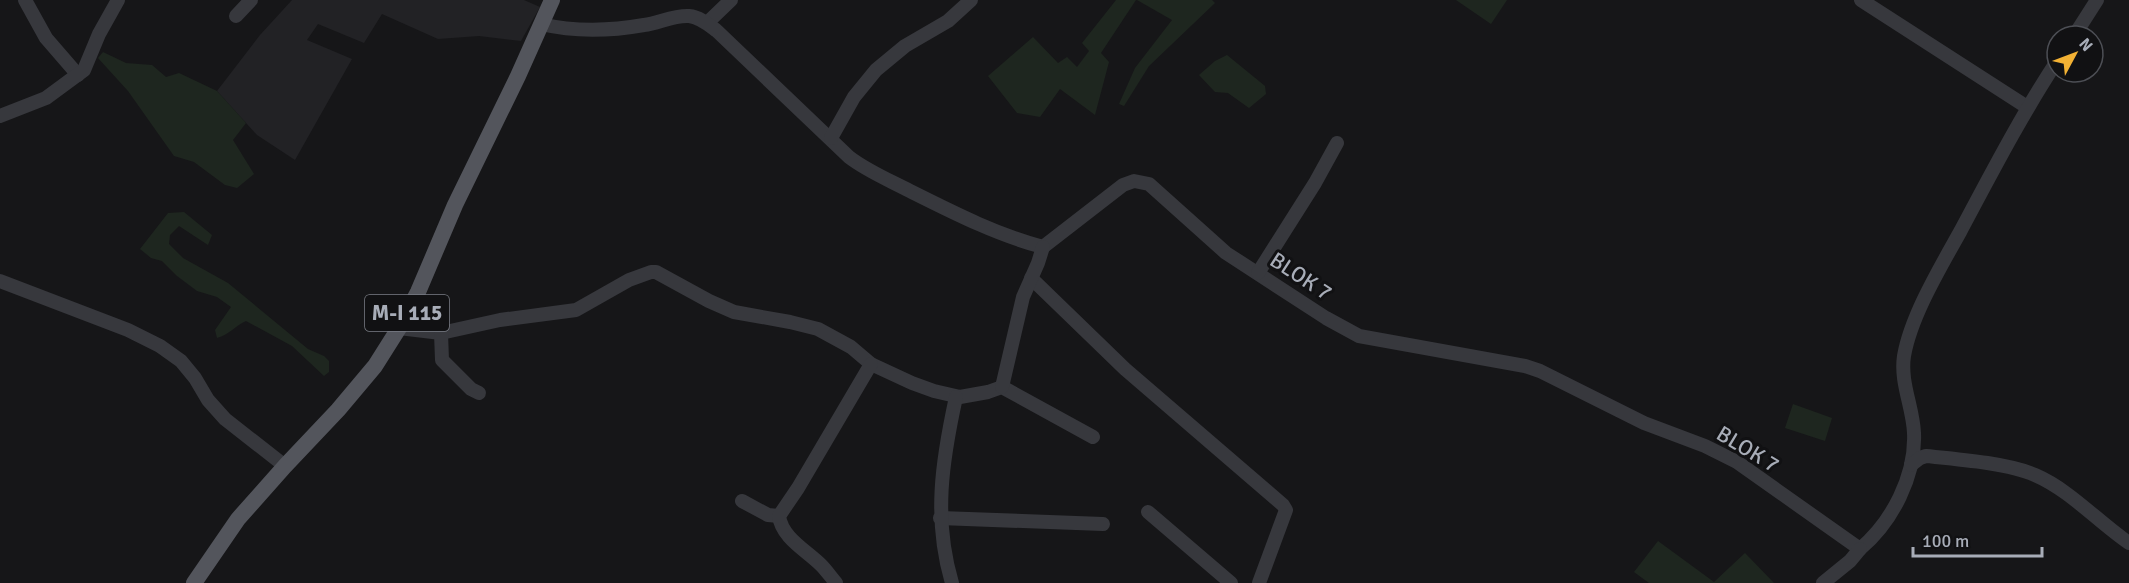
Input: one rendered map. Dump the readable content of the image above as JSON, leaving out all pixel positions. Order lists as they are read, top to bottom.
{
  "streets": {
    "main road": ["M-I 115"],
    "street": ["BLOK 7"]
  },
  "scale_bar": "100 m",
  "north": "top right"
}
